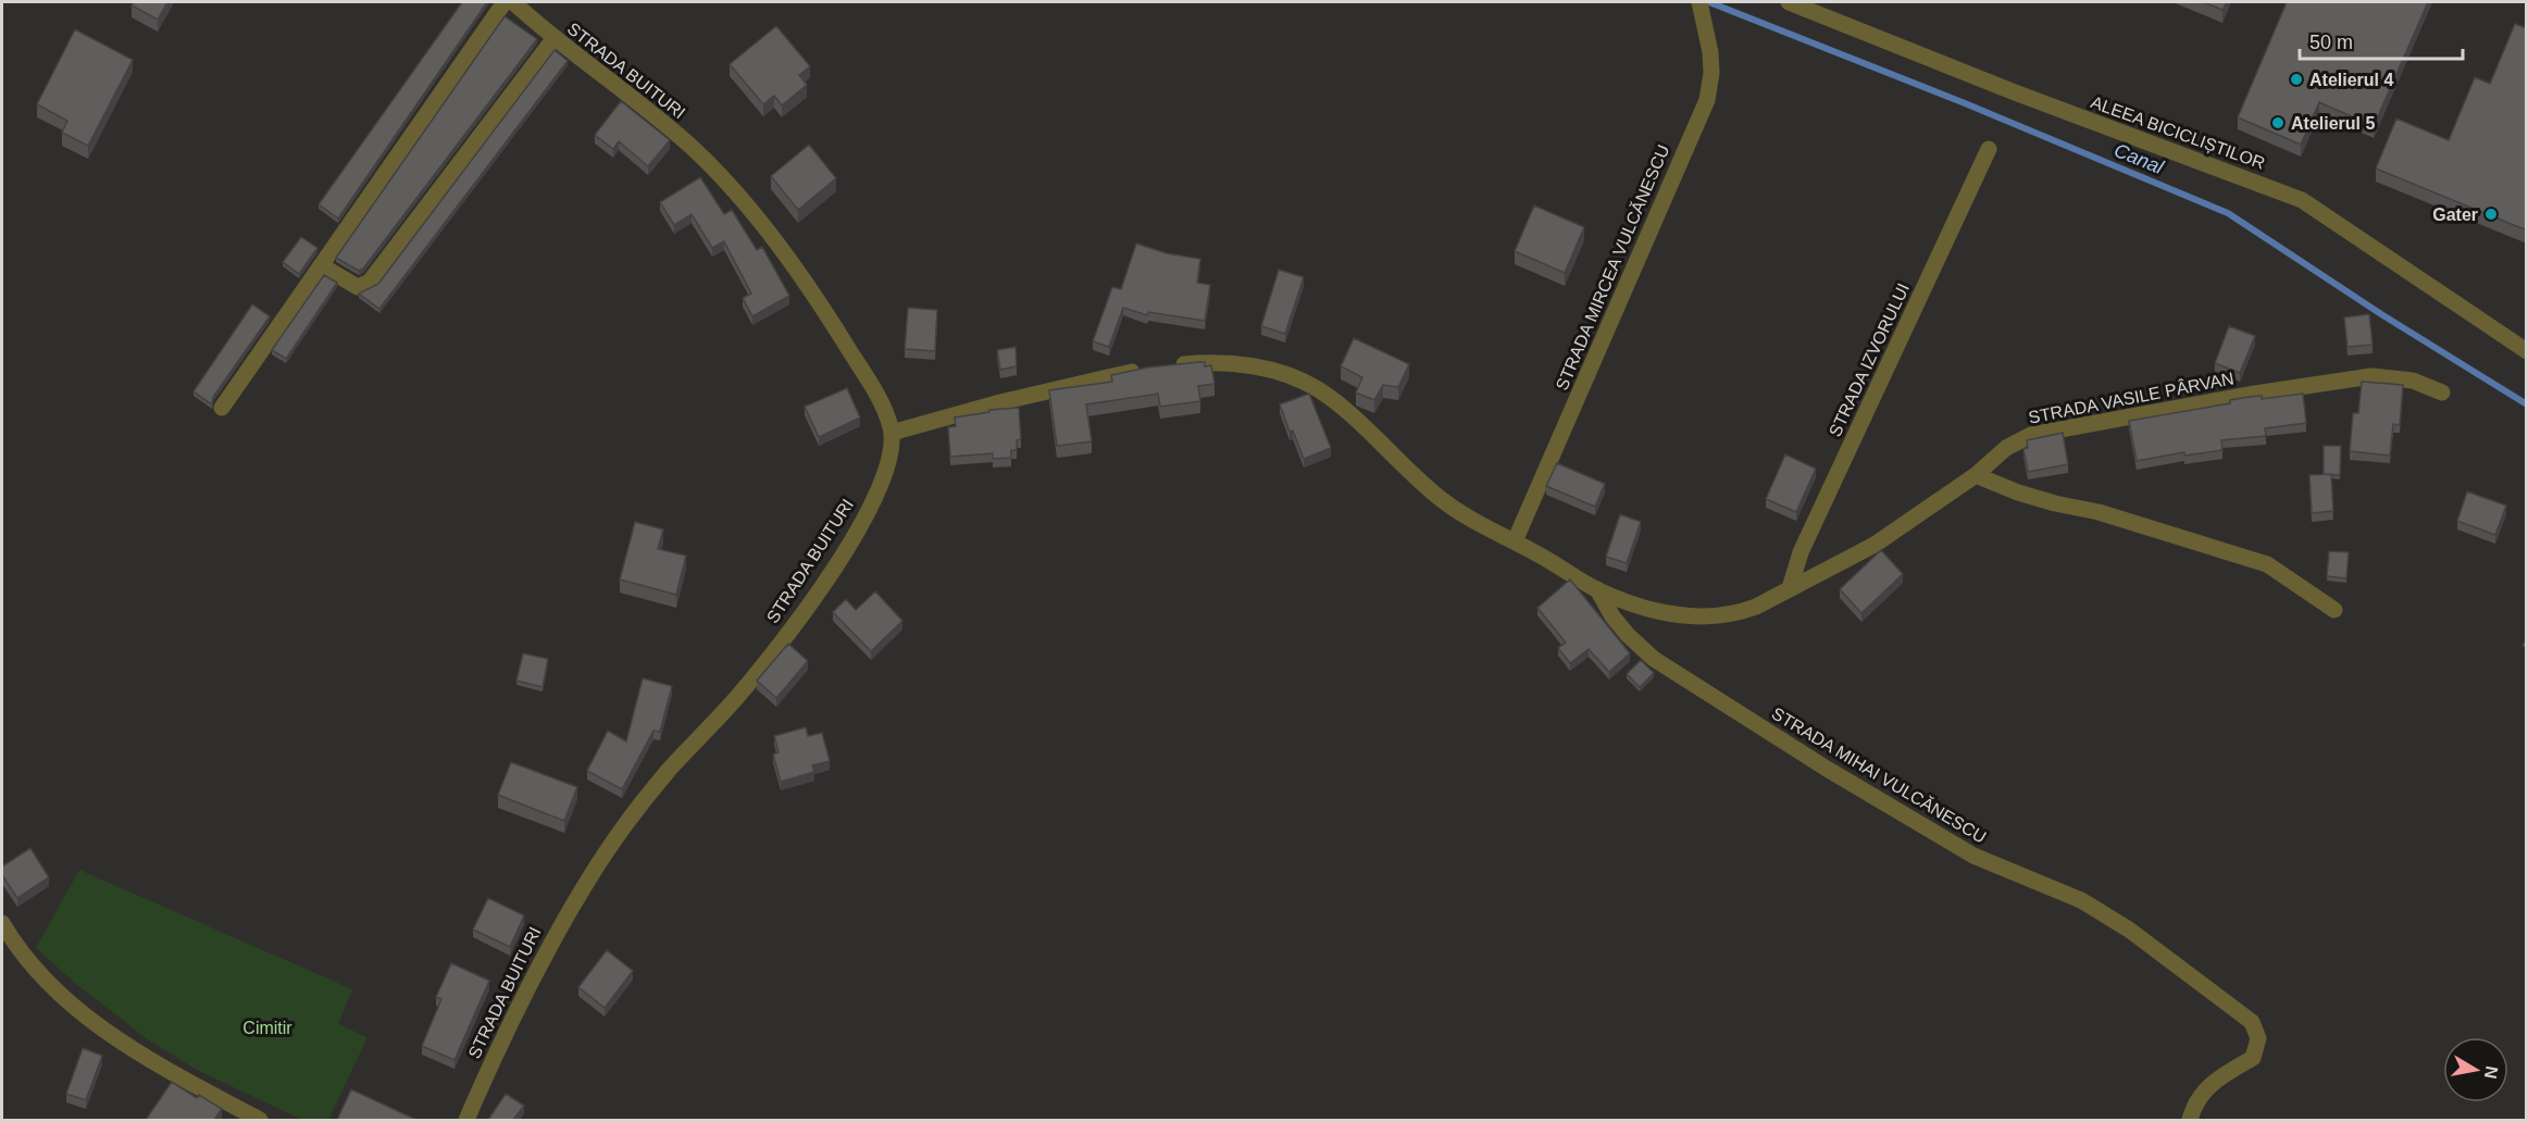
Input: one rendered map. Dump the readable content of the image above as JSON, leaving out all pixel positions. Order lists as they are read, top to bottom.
{
  "streets": {
    "street": [
      "STRADA BUITURI",
      "ALEEA BICICLIȘTILOR",
      "STRADA MIRCEA VULCĂNESCU",
      "STRADA IZVORULUI",
      "STRADA VASILE PÂRVAN",
      "STRADA MIHAI VULCĂNESCU"
    ]
  },
  "crossings": [
    ["STRADA IZVORULUI", "STRADA VASILE PÂRVAN"]
  ],
  "water": ["Canal"],
  "parks": ["Cimitir"],
  "places": ["Atelierul 4", "Atelierul 5", "Gater"],
  "scale_bar": "50 m",
  "north": "right"
}
